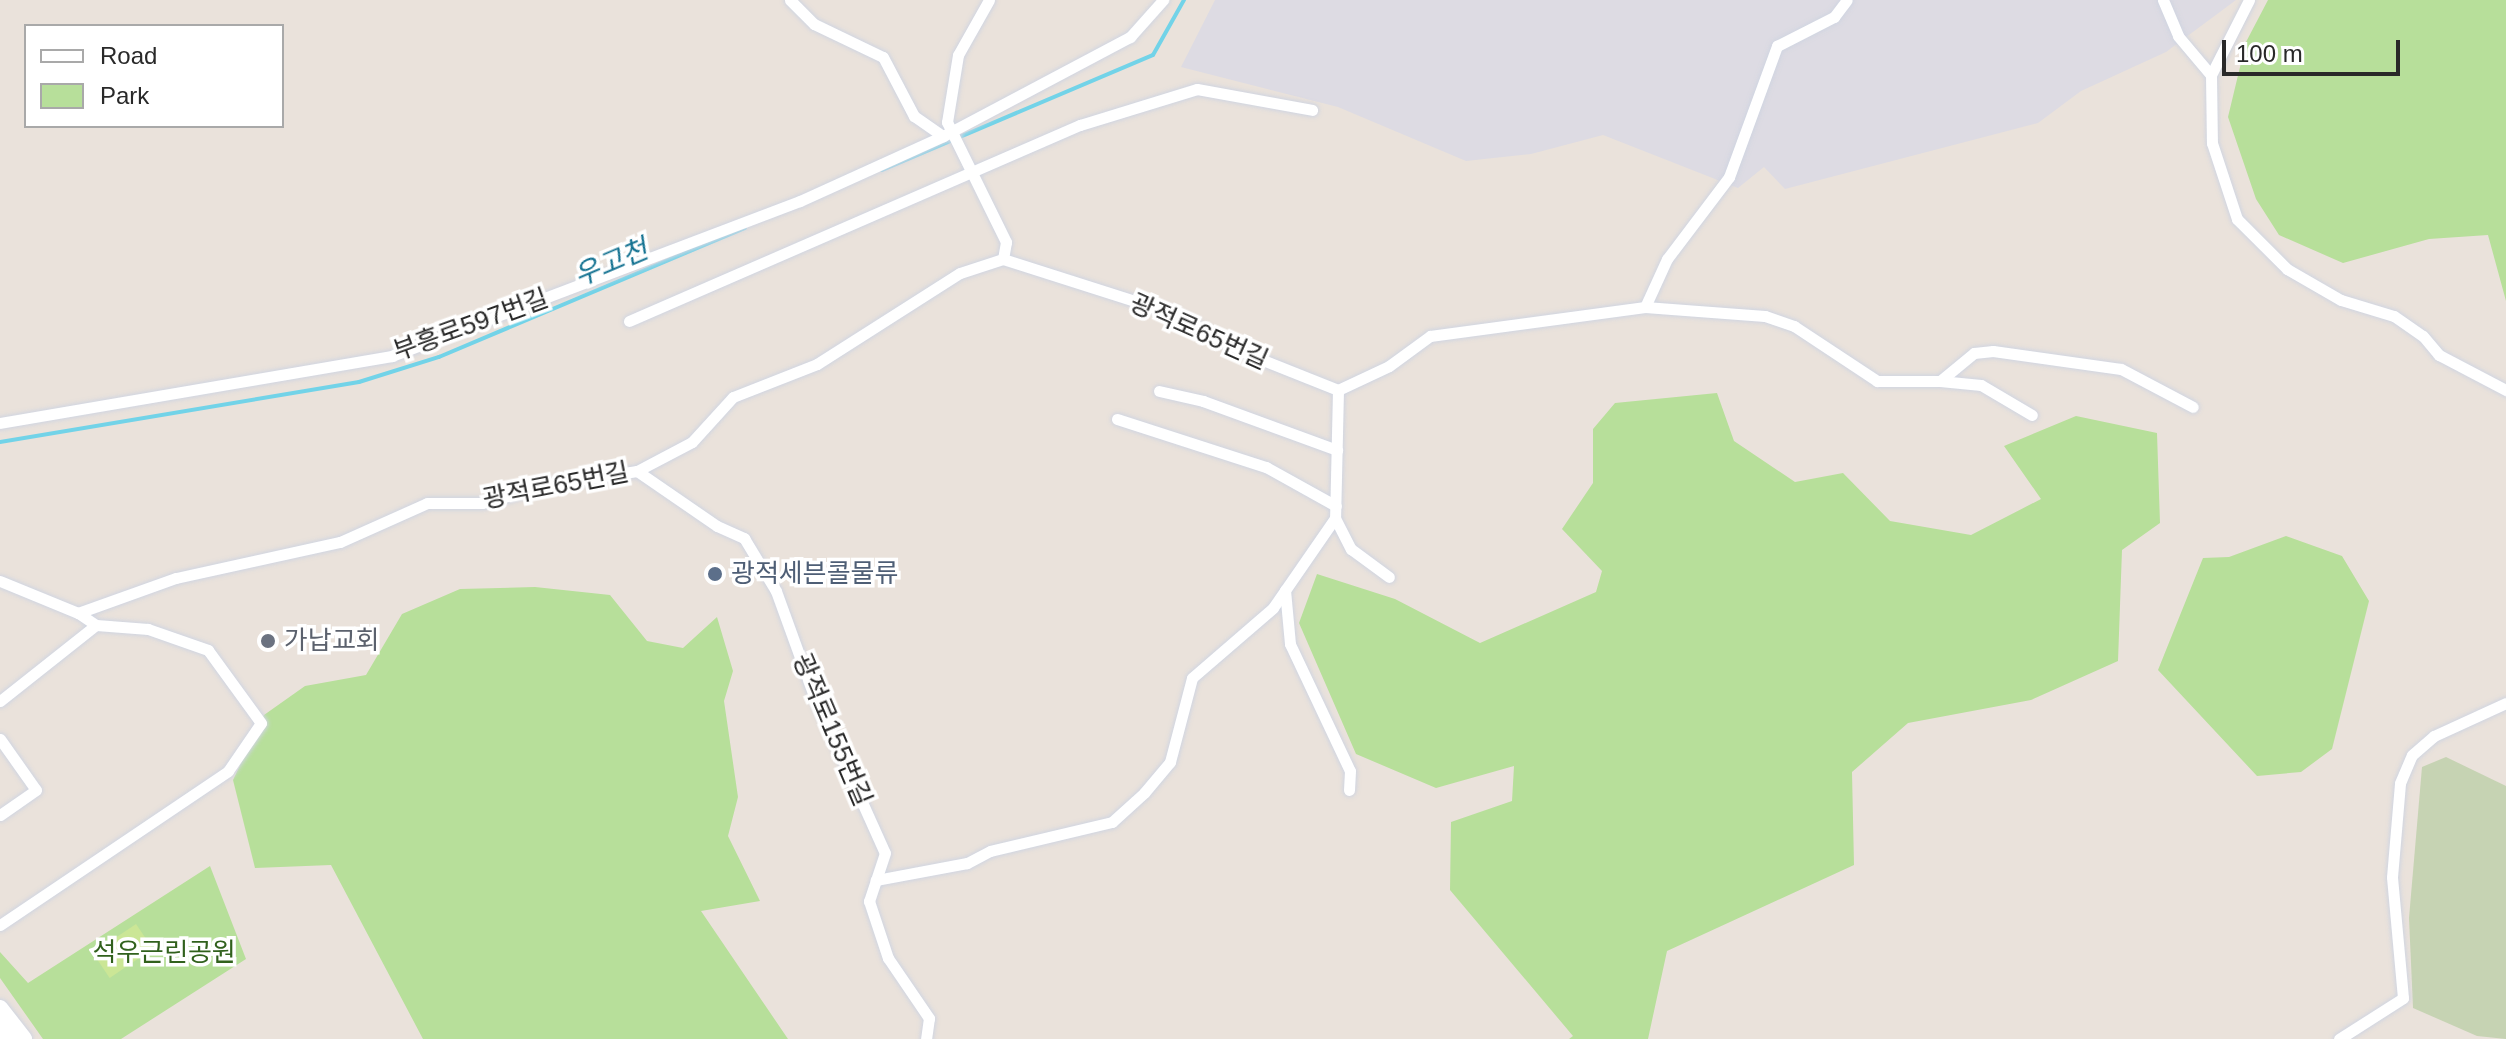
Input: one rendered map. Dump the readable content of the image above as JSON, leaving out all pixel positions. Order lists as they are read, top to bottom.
{
  "streets": {
    "street": ["부흥로597번길", "광적로65번길", "광적로155번길"]
  },
  "crossings": [
    ["광적로65번길", "광적로155번길"]
  ],
  "water": ["우고천"],
  "parks": ["석우근린공원"],
  "places": ["광적세븐콜물류", "가납교회"],
  "legend": ["Road", "Park"],
  "scale_bar": "100 m"
}
